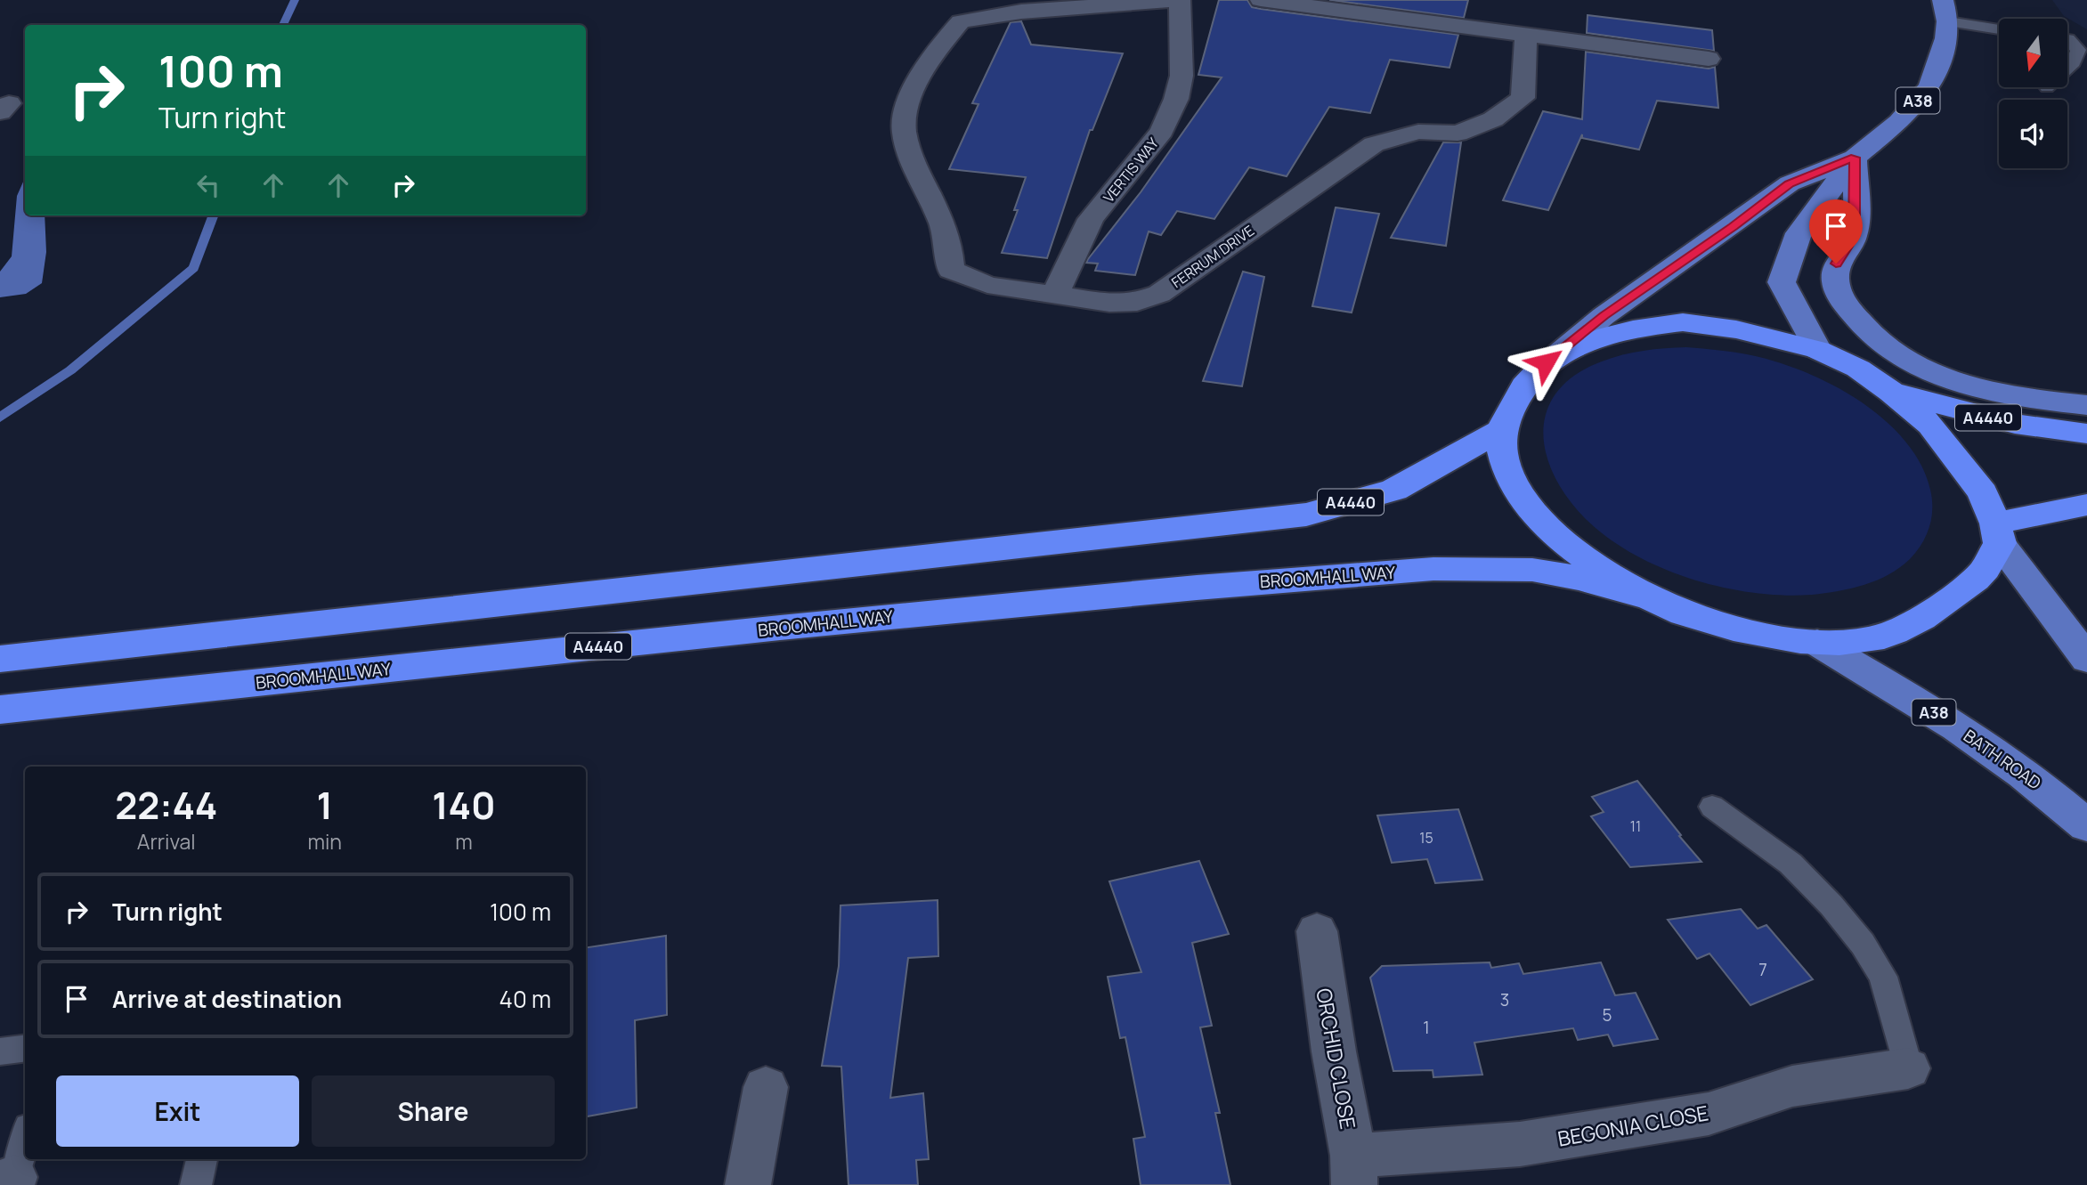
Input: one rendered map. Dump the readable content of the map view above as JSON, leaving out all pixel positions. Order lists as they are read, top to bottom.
{
  "streets": {
    "highway": ["A4440", "BROOMHALL WAY"],
    "main road": ["A38", "BATH ROAD"],
    "street": [
      "VERTIS WAY",
      "FERRUM DRIVE",
      "ORCHID CLOSE",
      "BEGONIA CLOSE"
    ]
  },
  "crossings": [
    ["VERTIS WAY", "FERRUM DRIVE"],
    ["ORCHID CLOSE", "BEGONIA CLOSE"]
  ],
  "house_numbers": [
    "11",
    "15",
    "7",
    "3",
    "5",
    "1"
  ],
  "north": "bottom",
  "page": {
    "turn": ["100 m", "Turn right"],
    "eta": [
      "22:44",
      "Arrival",
      "1",
      "min",
      "140",
      "m"
    ],
    "list": [
      {
        "name": "Turn right",
        "value": "100 m"
      },
      {
        "name": "Arrive at destination",
        "value": "40 m"
      }
    ],
    "buttons": ["Exit", "Share"]
  }
}
